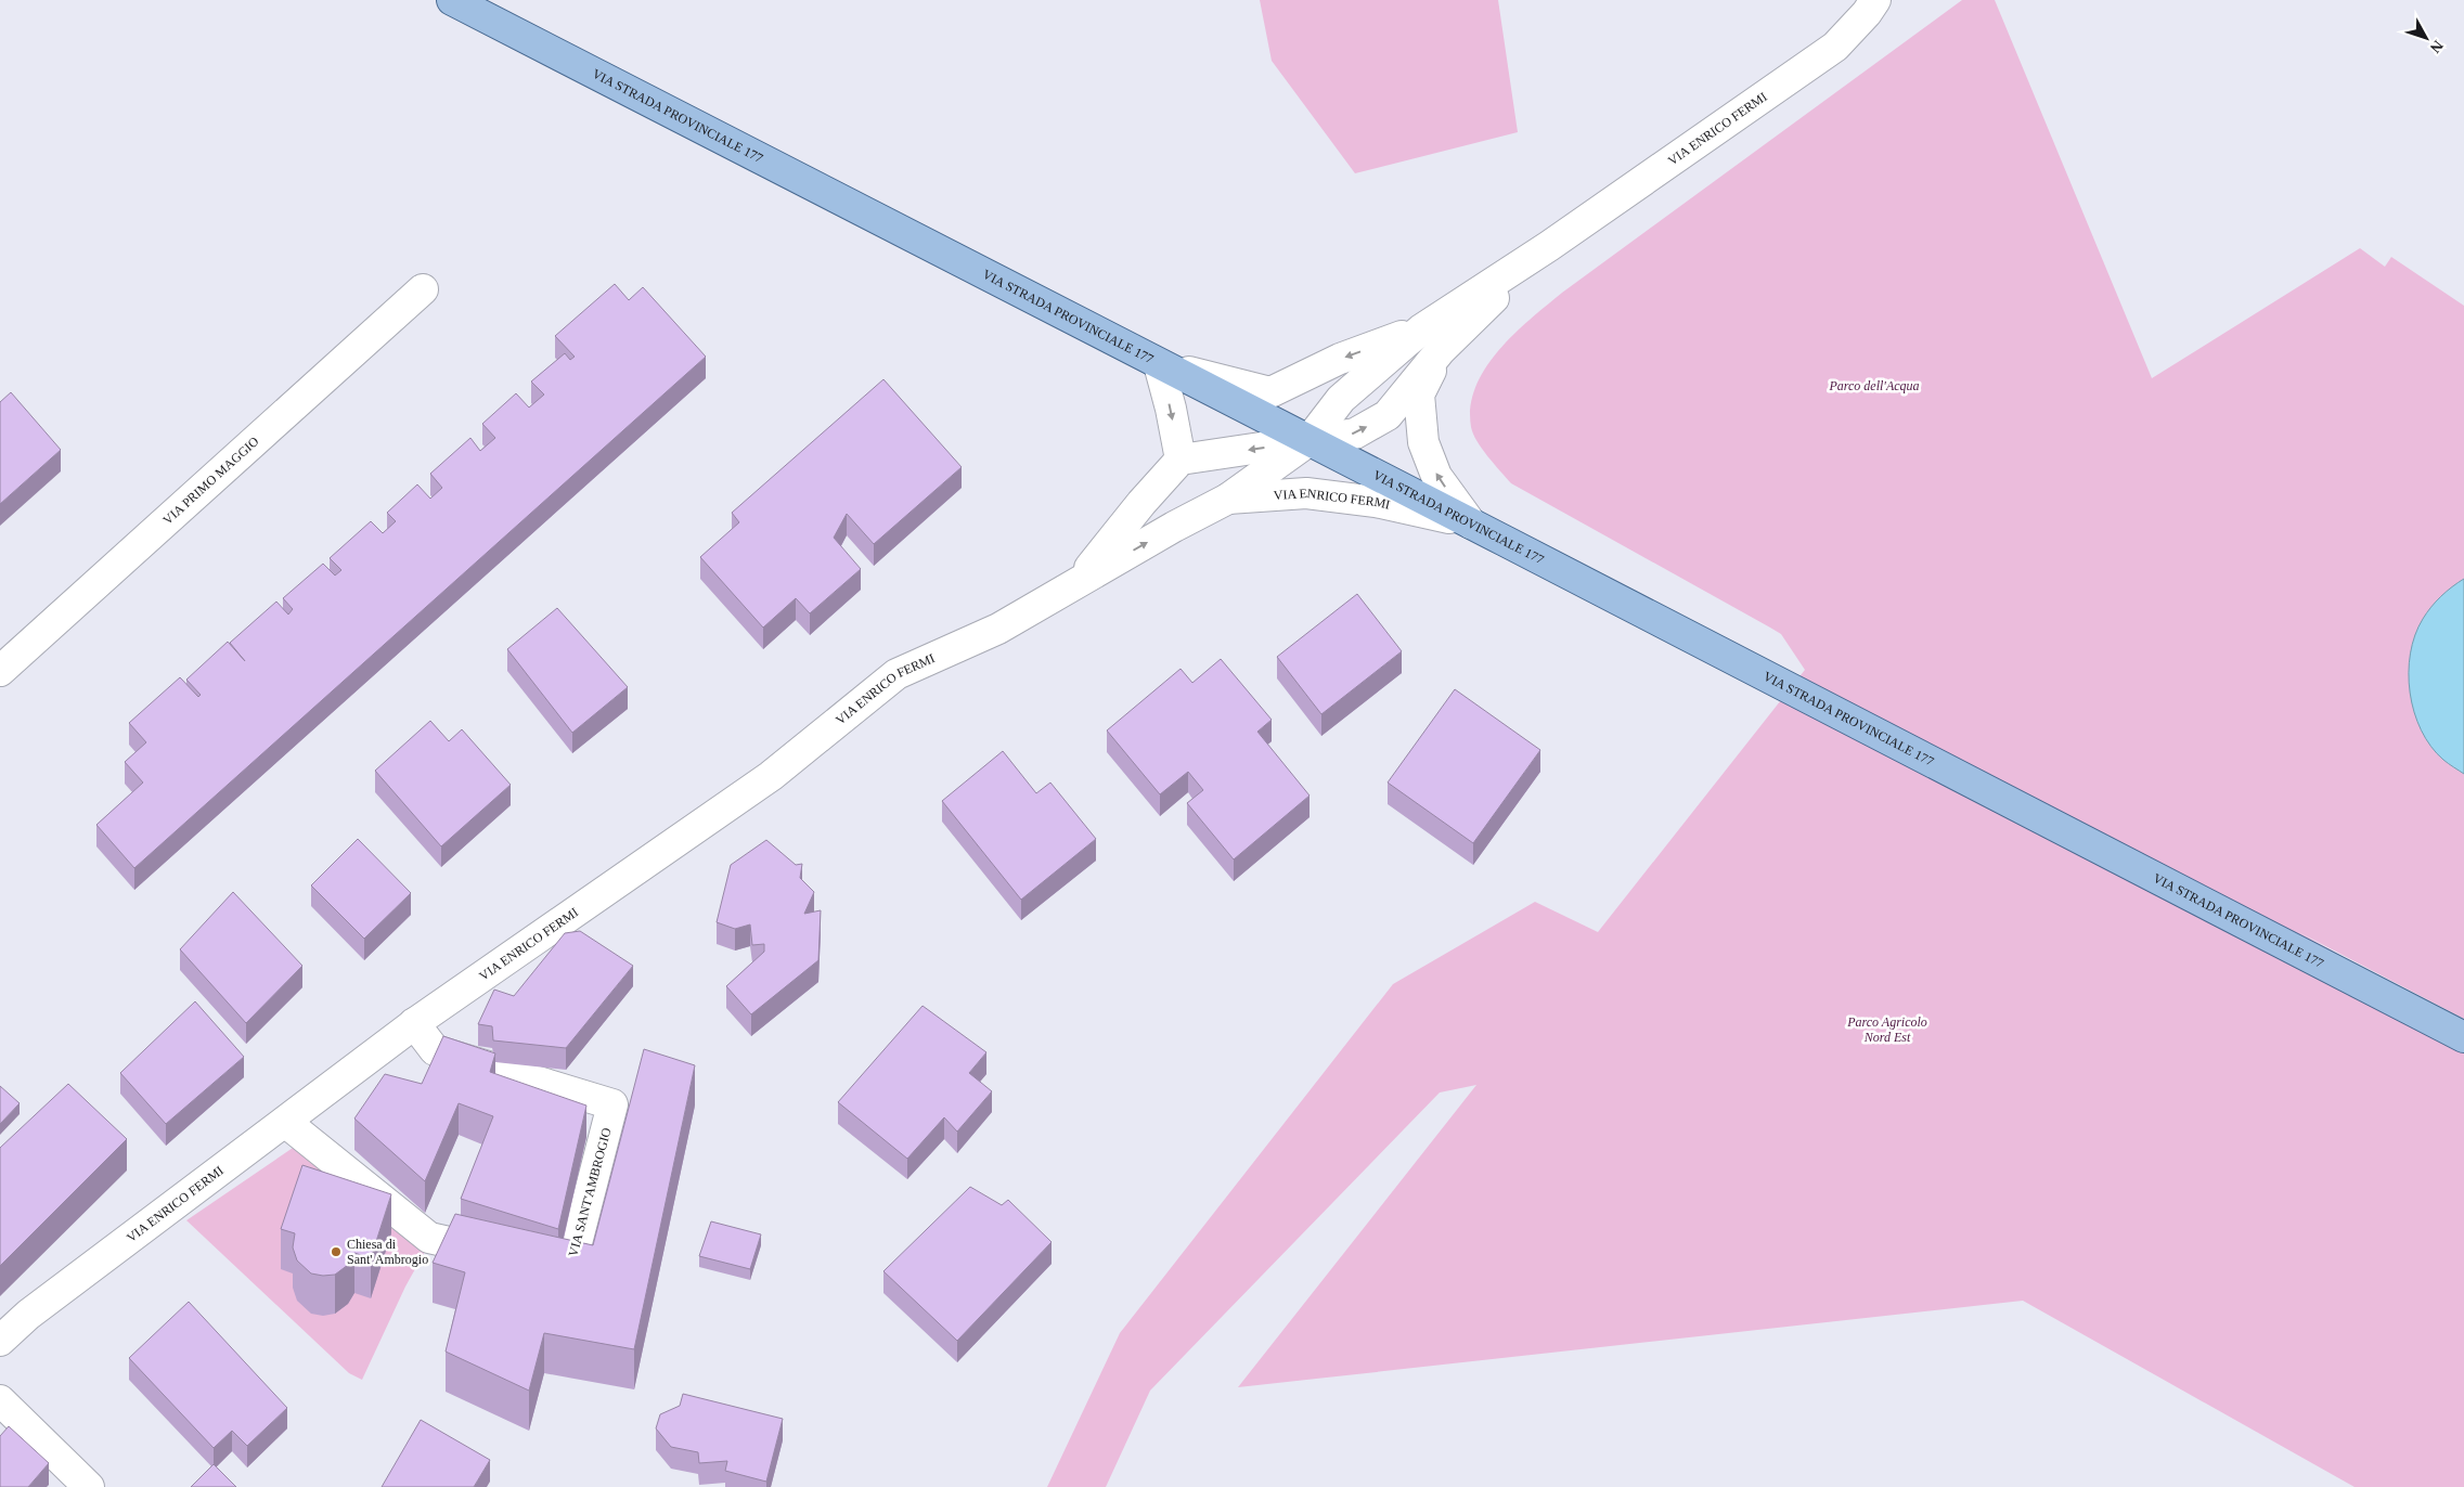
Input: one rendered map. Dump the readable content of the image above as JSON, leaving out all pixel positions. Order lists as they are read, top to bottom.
{
  "streets": {
    "main road": ["VIA STRADA PROVINCIALE 177"],
    "street": ["VIA ENRICO FERMI", "VIA PRIMO MAGGIO", "VIA SANT'AMBROGIO"]
  },
  "crossings": [
    ["VIA STRADA PROVINCIALE 177", "VIA ENRICO FERMI"],
    ["VIA ENRICO FERMI", "VIA SANT'AMBROGIO"]
  ],
  "parks": ["Parco dell'Acqua", "Parco Agricolo Nord Est"],
  "places": ["Chiesa di Sant' Ambrogio"],
  "north": "bottom right"
}
